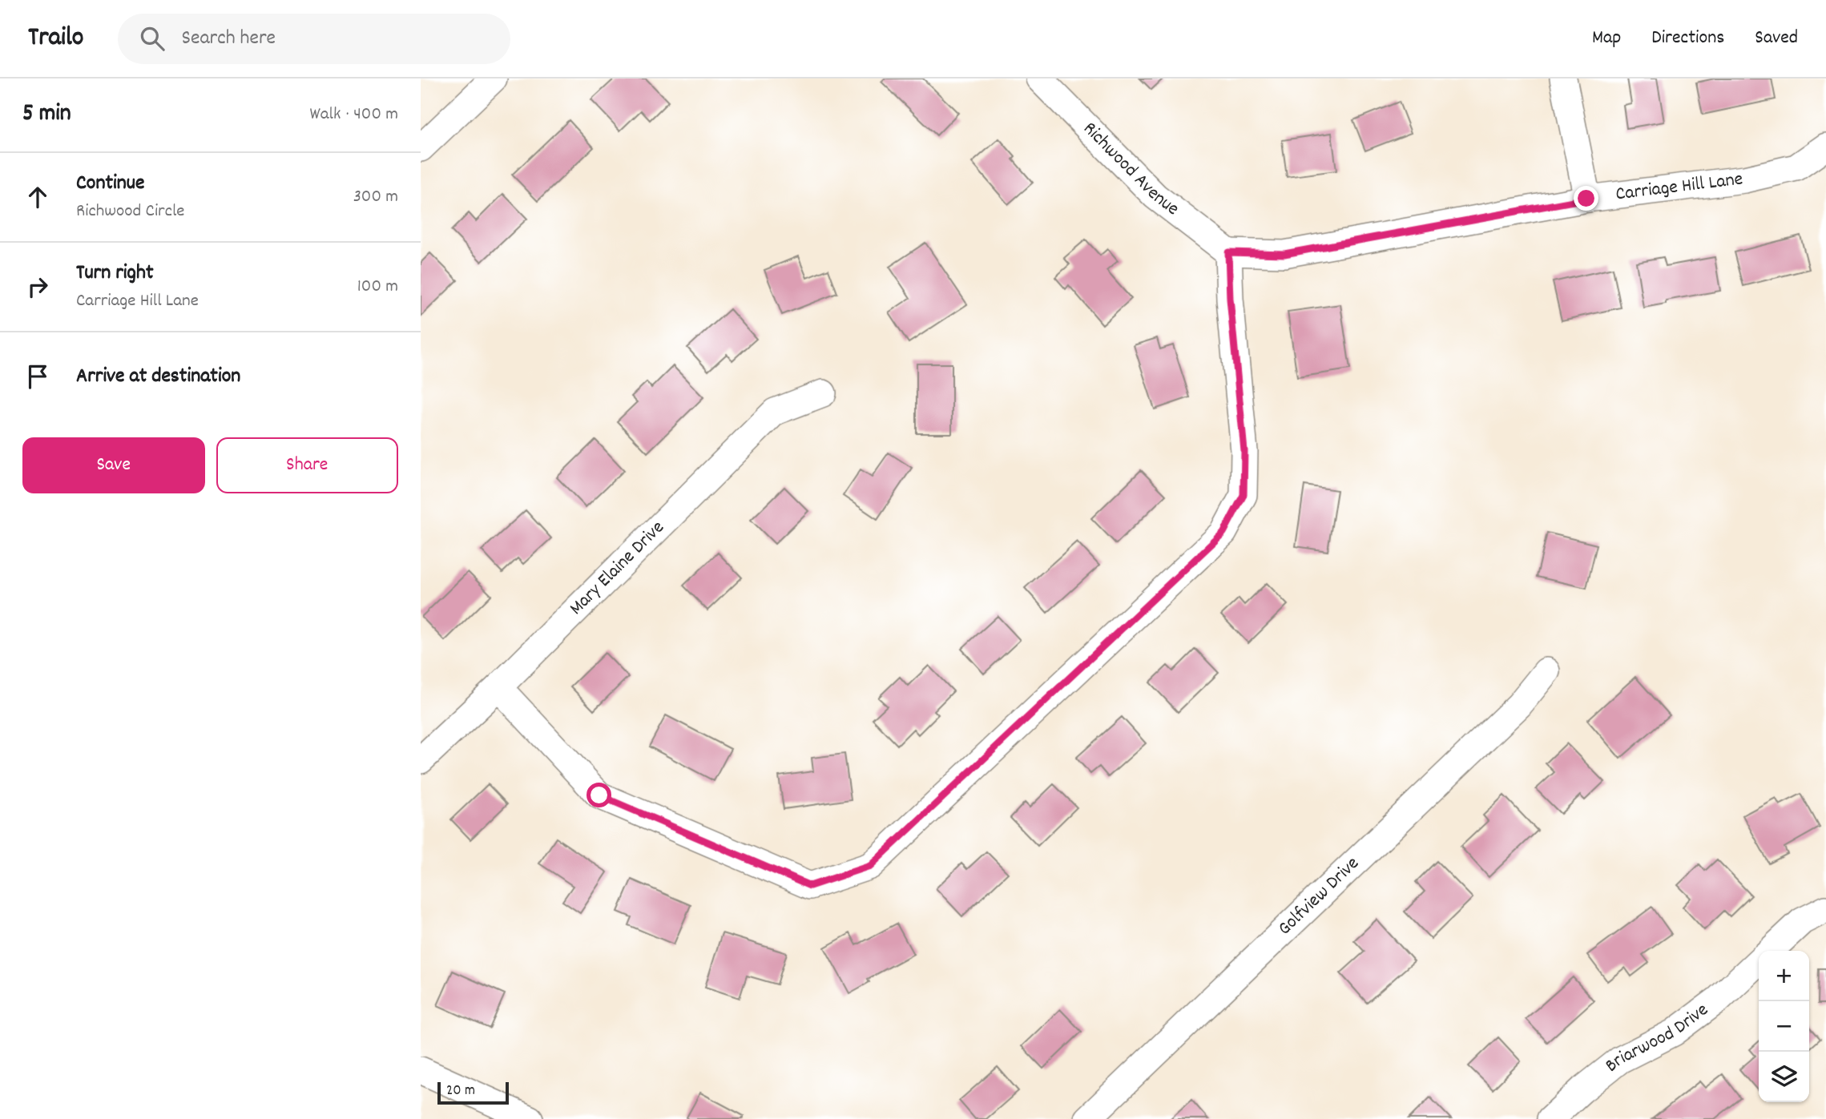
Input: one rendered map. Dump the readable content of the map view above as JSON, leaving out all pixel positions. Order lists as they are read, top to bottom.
{
  "streets": {
    "street": [
      "Richwood Avenue",
      "Carriage Hill Lane",
      "Mary Elaine Drive",
      "Golfview Drive",
      "Briarwood Drive"
    ]
  },
  "crossings": [
    ["Richwood Avenue", "Carriage Hill Lane"]
  ],
  "scale_bar": "20 m",
  "page": {
    "header": "Trailo",
    "search": "Search here",
    "nav": ["Map", "Directions", "Saved"],
    "heading": ["5 min", "Walk · 400 m"],
    "list": [
      ["Continue", "Richwood Circle", "300 m"],
      ["Turn right", "Carriage Hill Lane", "100 m"],
      "Arrive at destination"
    ],
    "buttons": ["Save", "Share"],
    "map_buttons": ["+", "−"],
    "scale": "20 m"
  }
}
